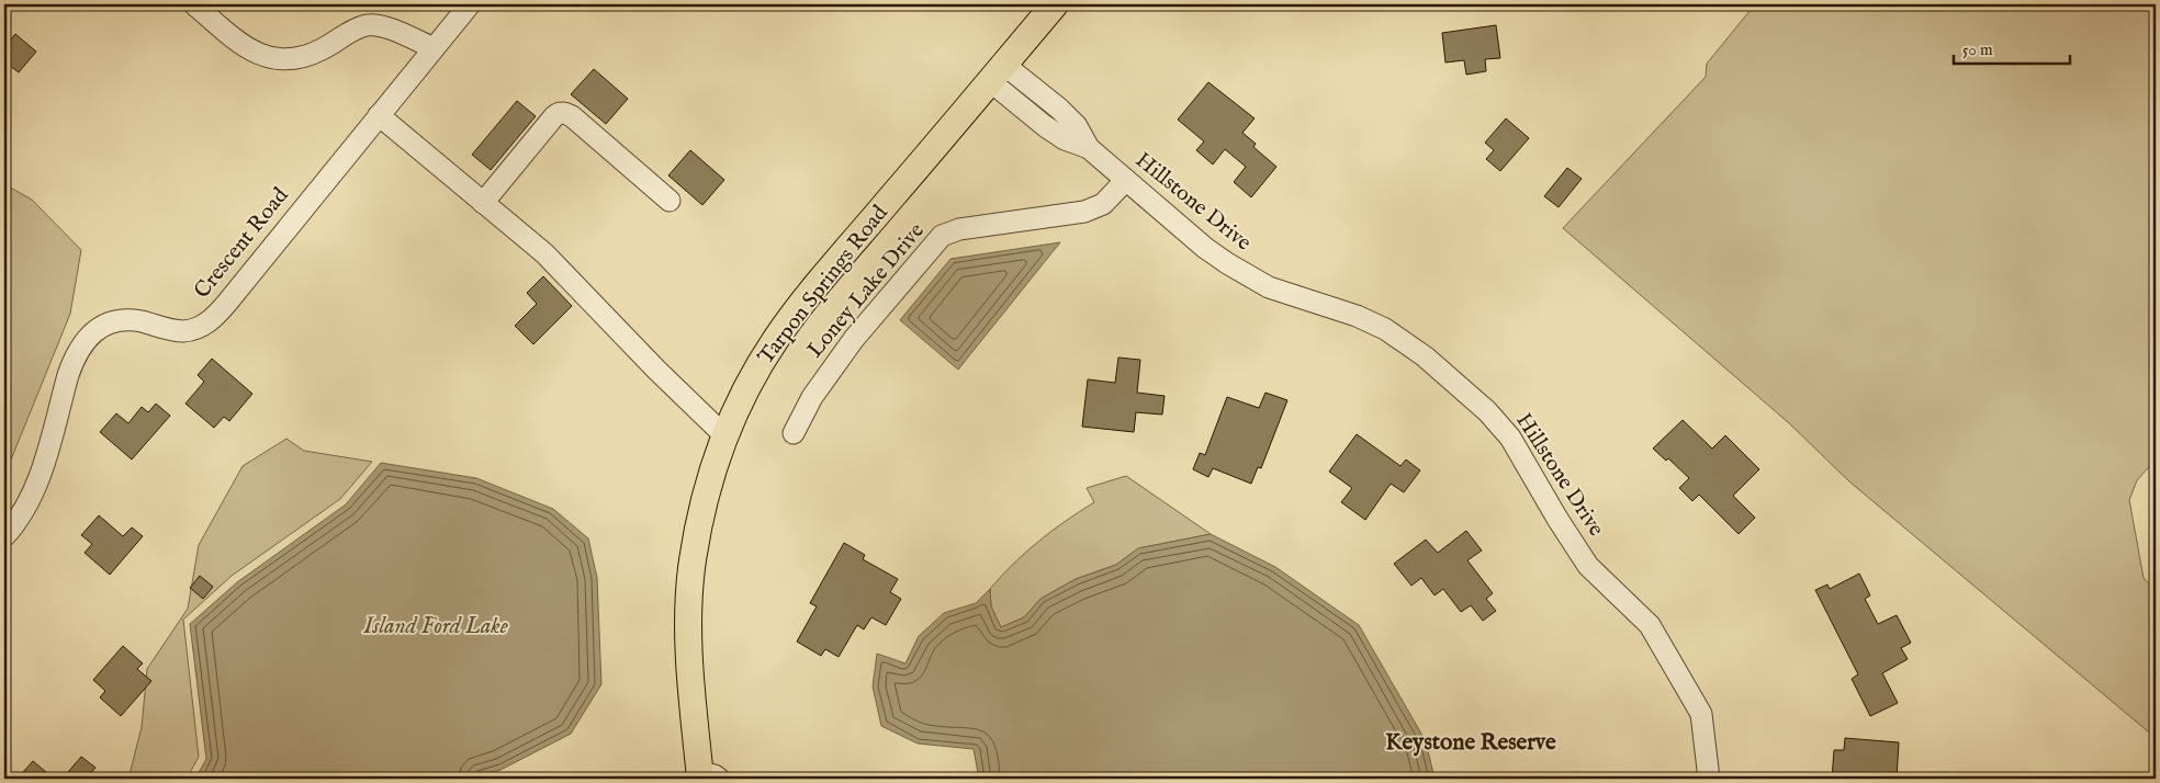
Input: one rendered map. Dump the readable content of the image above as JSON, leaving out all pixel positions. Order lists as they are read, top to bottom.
{
  "streets": {
    "main road": ["Tarpon Springs Road"],
    "street": ["Hillstone Drive", "Crescent Road", "Loney Lake Drive"]
  },
  "crossings": [
    ["Hillstone Drive", "Tarpon Springs Road"],
    ["Hillstone Drive", "Loney Lake Drive"]
  ],
  "districts": ["Keystone Reserve"],
  "water": ["Island Ford Lake"],
  "scale_bar": "50 m"
}
